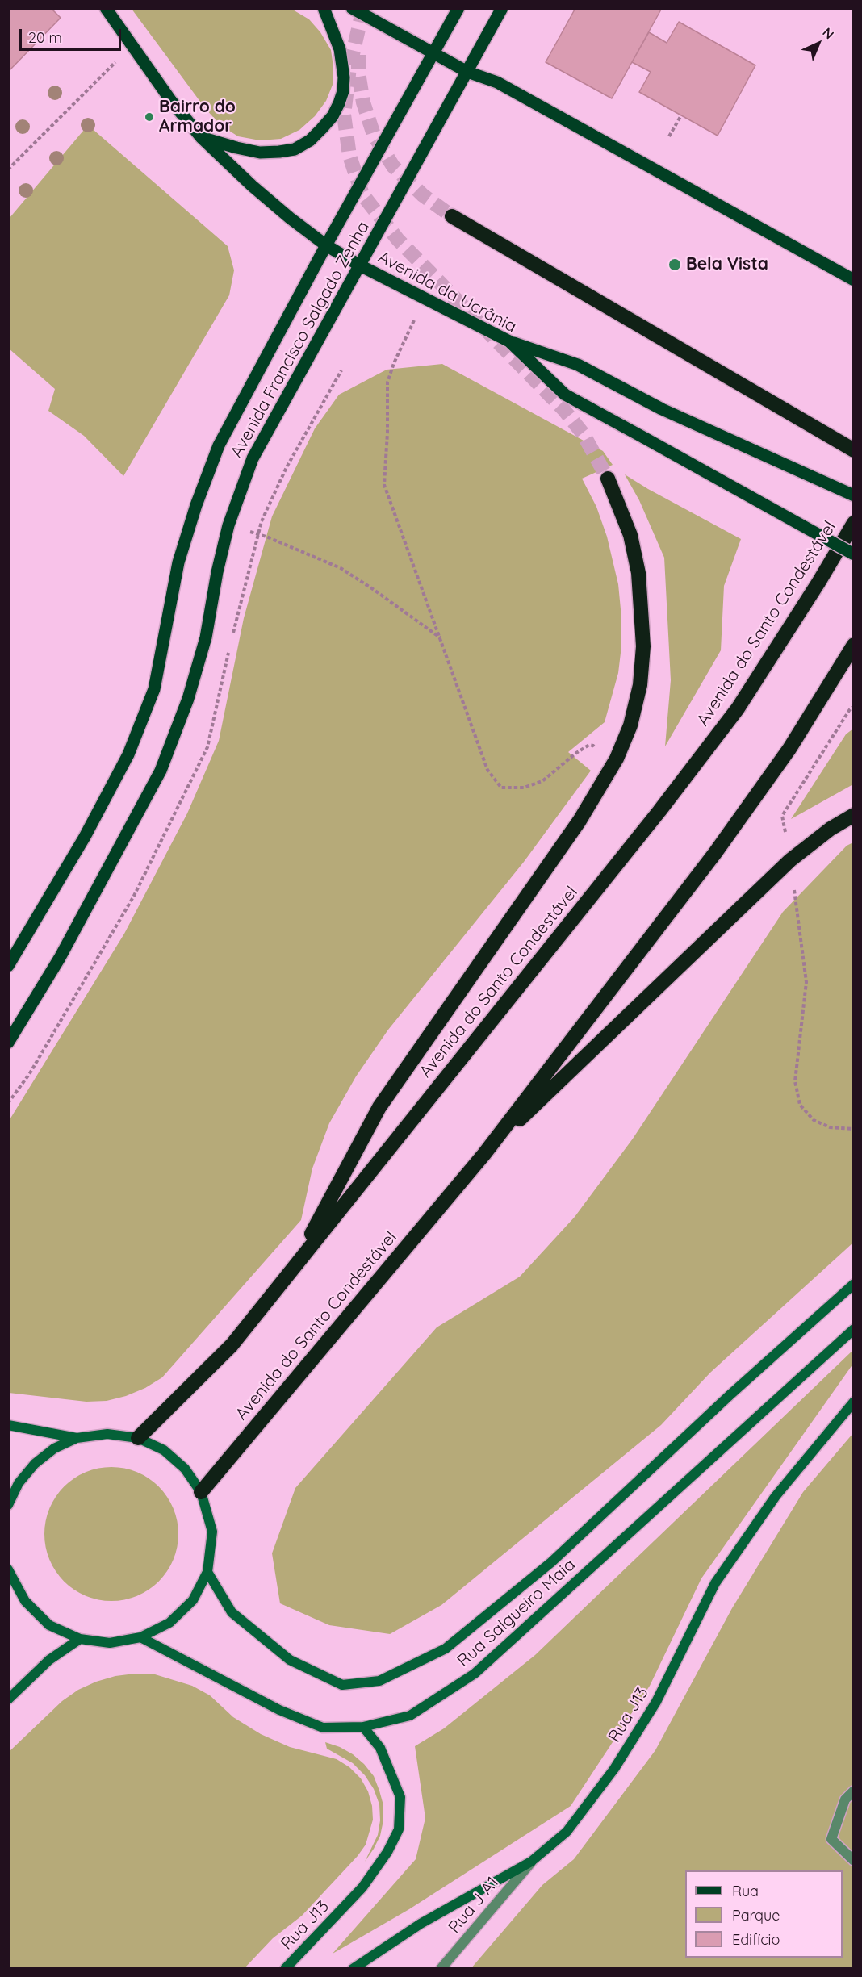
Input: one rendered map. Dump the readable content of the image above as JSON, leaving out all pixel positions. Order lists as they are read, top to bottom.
{
  "streets": {
    "highway": ["Avenida do Santo Condestável"],
    "main road": [
      "Avenida da Ucrânia",
      "Avenida Francisco Salgado Zenha",
      "Rua Salgueiro Maia",
      "Rua J13"
    ],
    "street": ["Rua J A1"]
  },
  "crossings": [
    ["Avenida da Ucrânia", "Avenida Francisco Salgado Zenha"],
    ["Rua Salgueiro Maia", "Rua J13"],
    ["Rua J13", "Rua J A1"]
  ],
  "places": ["Bairro do Armador", "Bela Vista"],
  "legend": ["Rua", "Parque", "Edifício"],
  "scale_bar": "20 m",
  "north": "top right"
}
